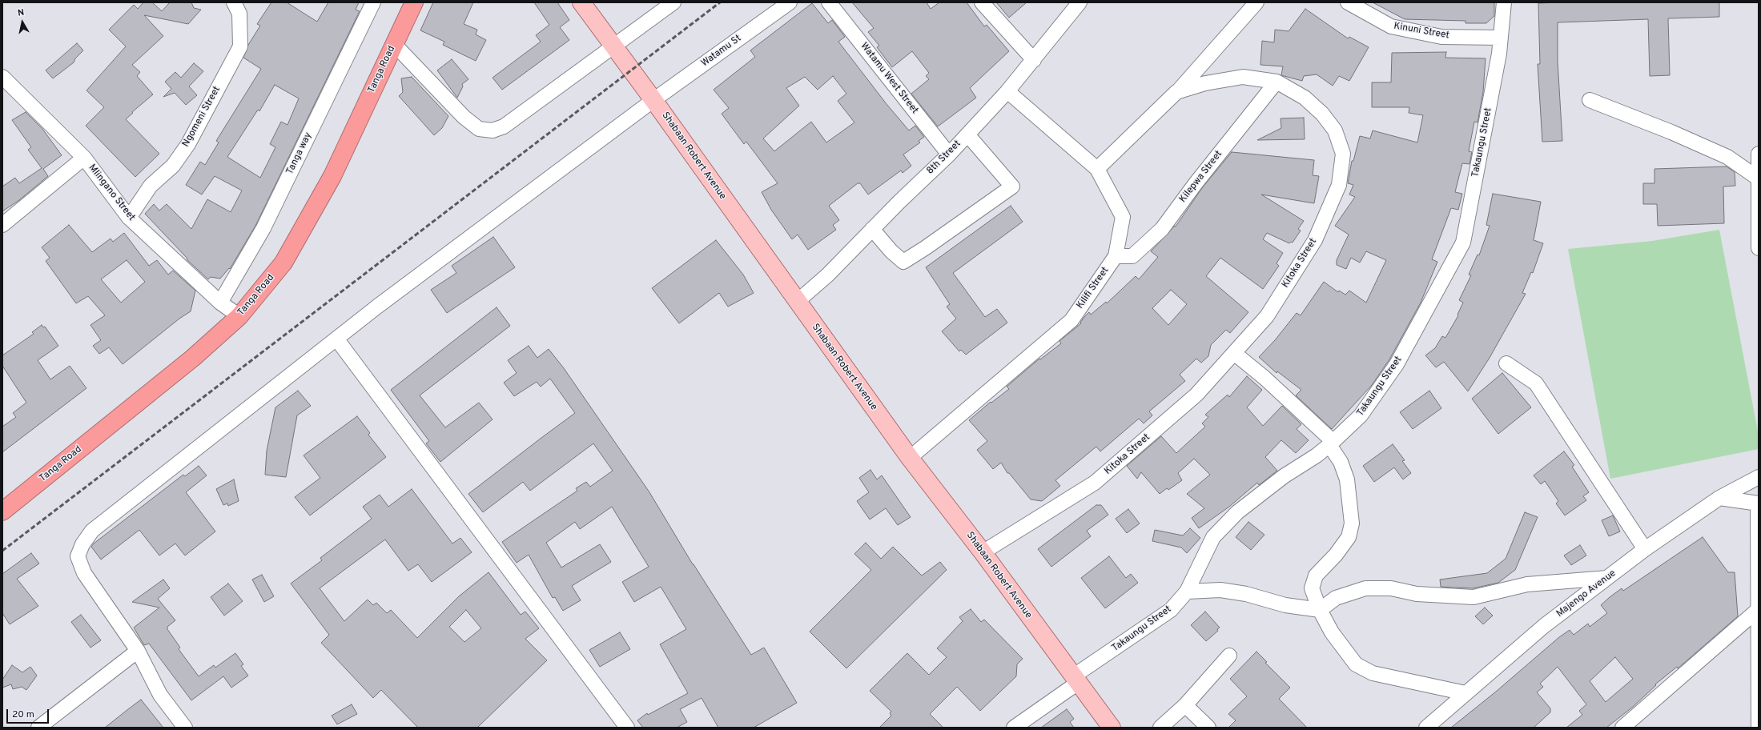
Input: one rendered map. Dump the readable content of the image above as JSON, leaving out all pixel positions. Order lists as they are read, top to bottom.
{
  "streets": {
    "highway": ["Tanga Road"],
    "main road": ["Shabaan Robert Avenue"],
    "street": [
      "Kinuni Street",
      "Watamu St",
      "Watamu West Street",
      "Ngomeni Street",
      "Takaungu Street",
      "Tanga way",
      "8th Street",
      "Kilepwa Street",
      "Mlingano Street",
      "Kitoka Street",
      "Kilifi Street",
      "Majengo Avenue"
    ]
  },
  "crossings": [
    ["Kinuni Street", "Takaungu Street"],
    ["Watamu St", "Shabaan Robert Avenue"],
    ["Tanga Road", "Mlingano Street"],
    ["Watamu West Street", "8th Street"],
    ["Ngomeni Street", "Mlingano Street"],
    ["Takaungu Street", "Shabaan Robert Avenue"],
    ["Tanga way", "Mlingano Street"],
    ["Shabaan Robert Avenue", "8th Street"],
    ["Shabaan Robert Avenue", "Kitoka Street"],
    ["Shabaan Robert Avenue", "Kilifi Street"],
    ["8th Street", "Kilifi Street"],
    ["Kilepwa Street", "Kitoka Street"],
    ["Kilepwa Street", "Kilifi Street"],
    ["Kitoka Street", "Kilifi Street"]
  ],
  "scale_bar": "20 m",
  "north": "top"
}
